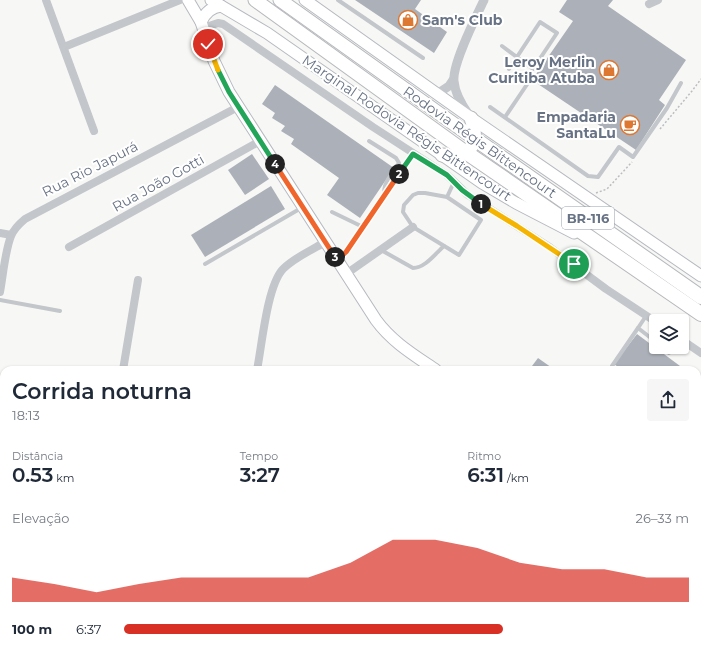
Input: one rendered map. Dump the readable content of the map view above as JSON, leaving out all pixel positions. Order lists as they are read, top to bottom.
{
  "streets": {
    "highway": ["Rodovia Régis Bittencourt", "BR-116"],
    "main road": ["Marginal Rodovia Régis Bittencourt"],
    "street": ["Rua Rio Japurá", "Rua João Gotti"]
  },
  "crossings": [
    ["Marginal Rodovia Régis Bittencourt", "Rodovia Régis Bittencourt"]
  ],
  "places": {
    "shop": ["Sam's Club", "Leroy Merlin Curitiba Atuba"],
    "cafe": ["Empadaria SantaLu"]
  },
  "page": {
    "pins": [
      "4",
      "2",
      "1",
      "3"
    ],
    "heading": ["Corrida noturna", "18:13"],
    "stats": [
      ["Distância", "0.53 km"],
      ["Tempo", "3:27"],
      ["Ritmo", "6:31 /km"]
    ],
    "chart": ["Elevação", "26–33 m"],
    "list": [
      {
        "name": "100 m",
        "note": "6:37"
      }
    ]
  }
}
